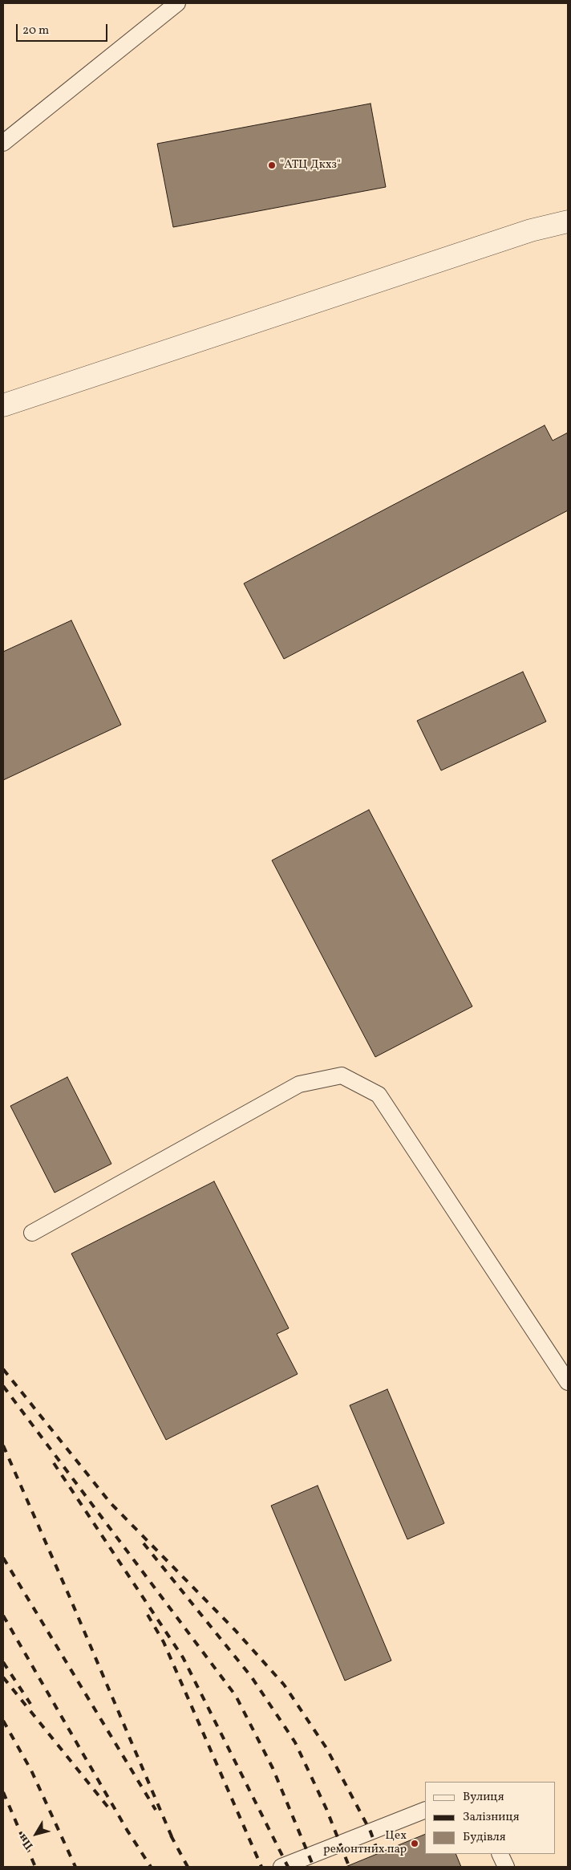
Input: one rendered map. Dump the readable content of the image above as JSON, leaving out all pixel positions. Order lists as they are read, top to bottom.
{
  "places": ["\"АТЦ Дкхз\"", "Цех ремонтних пар"],
  "legend": ["Вулиця", "Залізниця", "Будівля"],
  "scale_bar": "20 m",
  "north": "bottom left"
}
